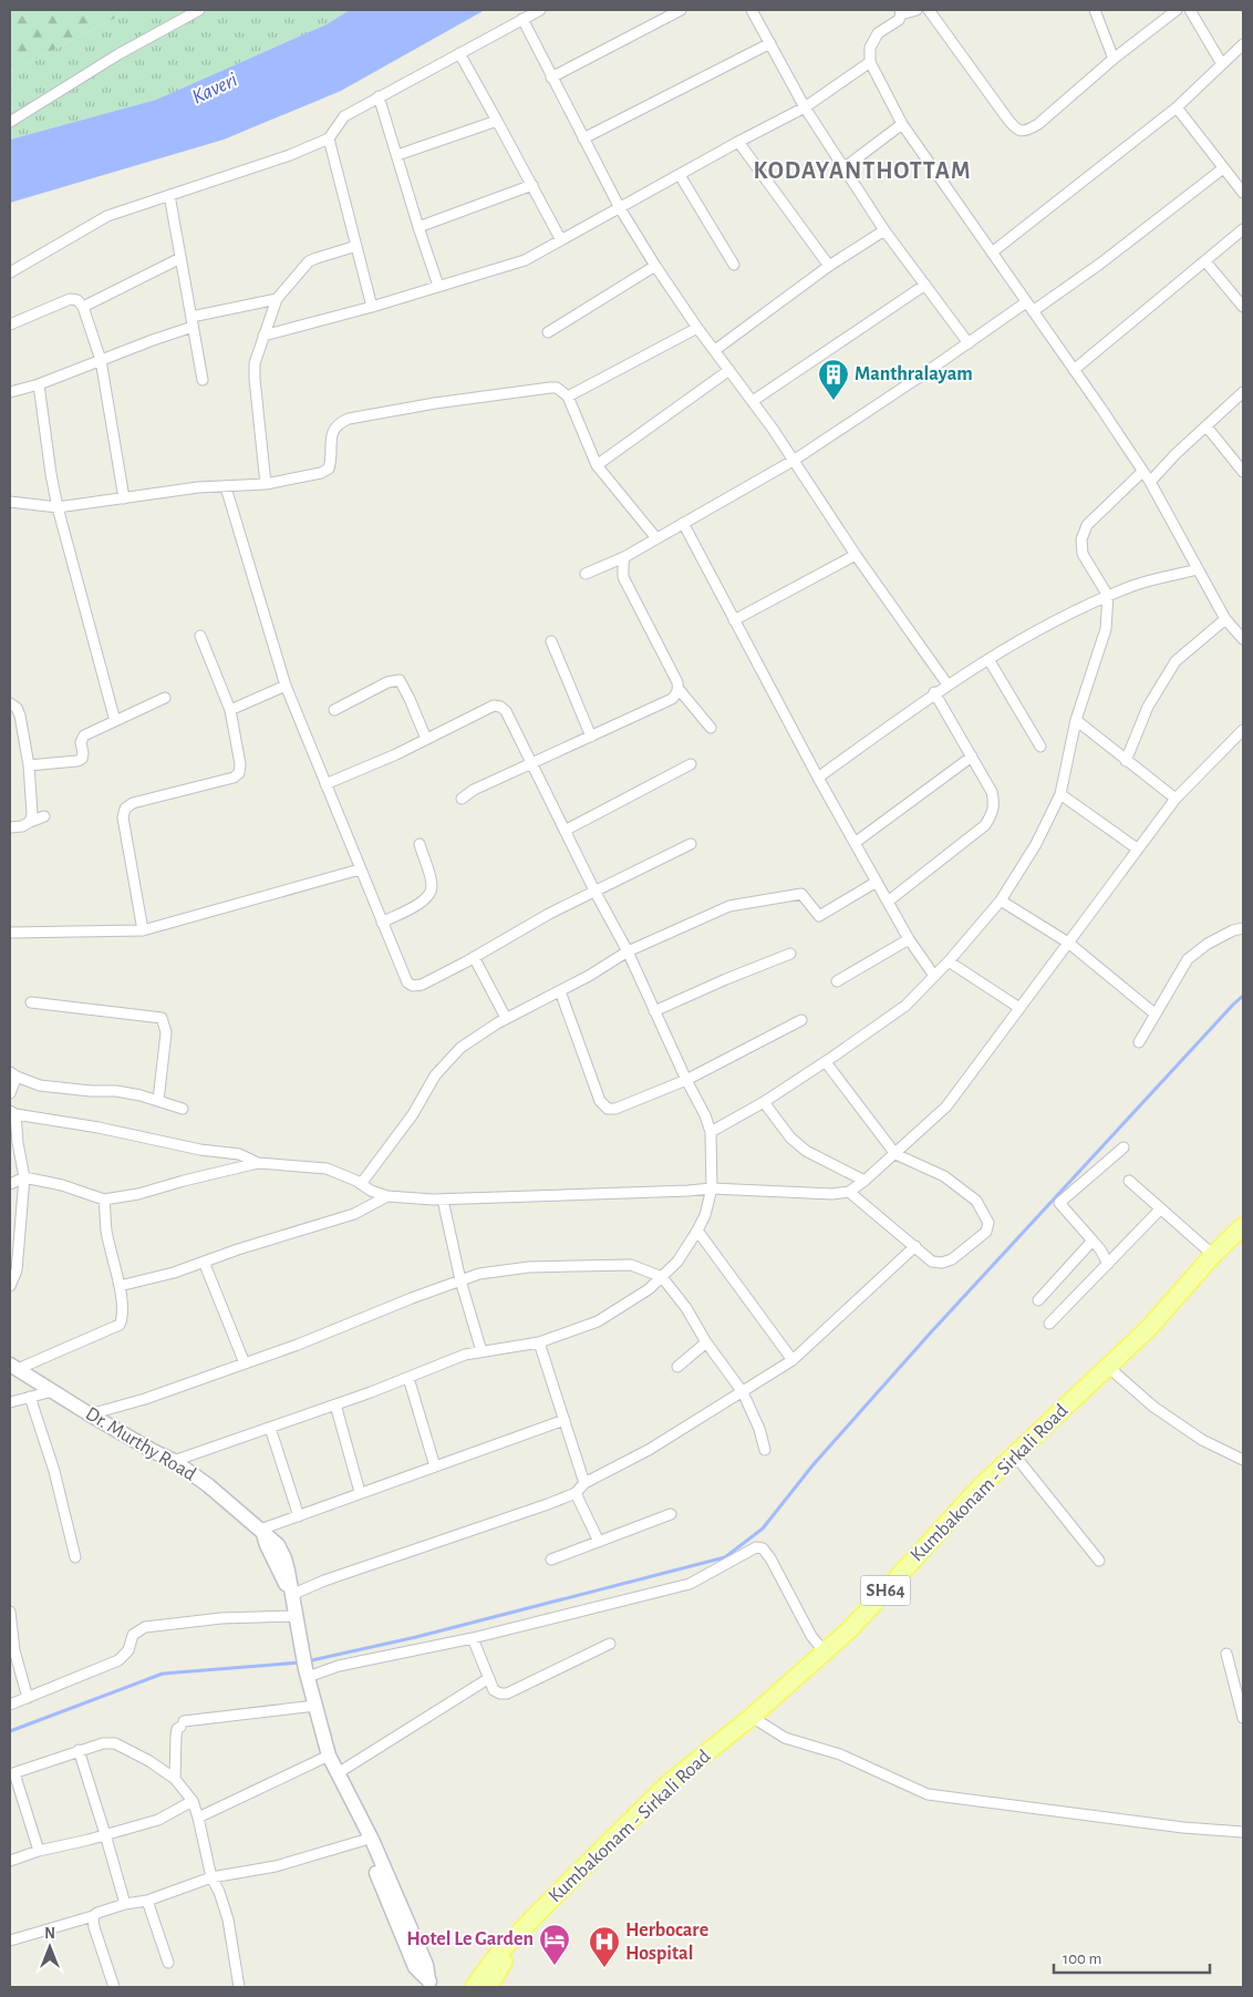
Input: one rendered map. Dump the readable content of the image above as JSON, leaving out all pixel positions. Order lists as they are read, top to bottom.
{
  "streets": {
    "main road": ["Dr. Murthy Road", "Kumbakonam - Sirkali Road", "SH64"]
  },
  "districts": ["KODAYANTHOTTAM"],
  "water": ["Kaveri"],
  "places": {
    "building": ["Manthralayam"],
    "hotel": ["Hotel Le Garden"],
    "hospital": ["Herbocare Hospital"]
  },
  "scale_bar": "100 m",
  "north": "top"
}
